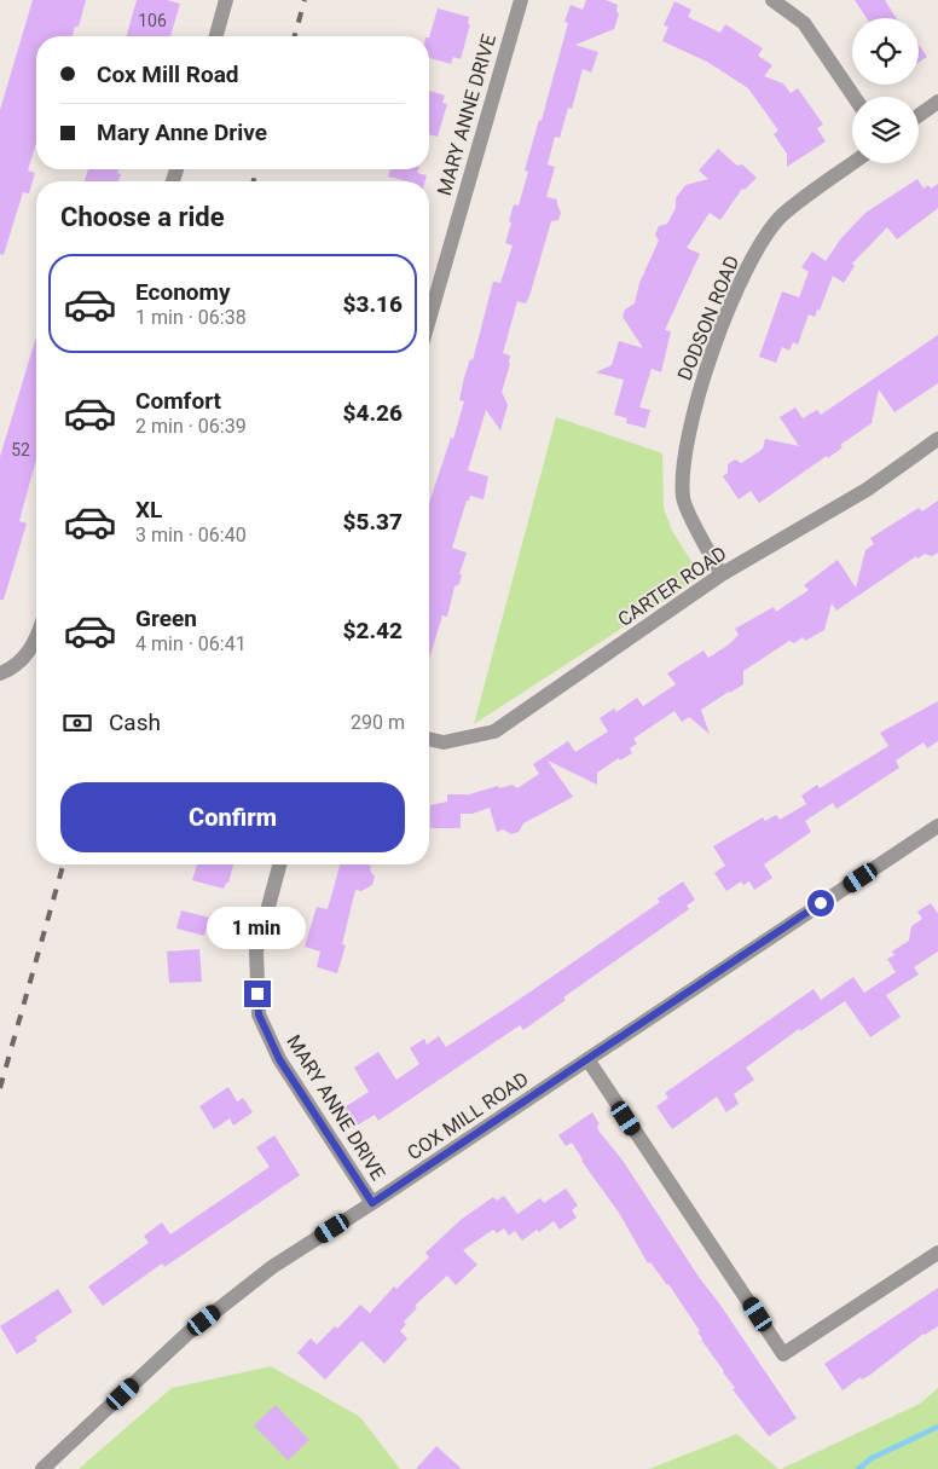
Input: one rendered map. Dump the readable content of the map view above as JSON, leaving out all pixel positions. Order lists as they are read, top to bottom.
{
  "streets": {
    "street": [
      "MARY ANNE DRIVE",
      "DODSON ROAD",
      "CARTER ROAD",
      "COX MILL ROAD"
    ]
  },
  "crossings": [
    ["MARY ANNE DRIVE", "COX MILL ROAD"],
    ["DODSON ROAD", "CARTER ROAD"]
  ],
  "house_numbers": ["106", "52"],
  "page": {
    "banner": ["Cox Mill Road", "Mary Anne Drive"],
    "heading": "Choose a ride",
    "list": [
      {
        "name": "Economy",
        "note": "1 min · 06:38",
        "value": "$3.16"
      },
      {
        "name": "Comfort",
        "note": "2 min · 06:39",
        "value": "$4.26"
      },
      {
        "name": "XL",
        "note": "3 min · 06:40",
        "value": "$5.37"
      },
      {
        "name": "Green",
        "note": "4 min · 06:41",
        "value": "$2.42"
      }
    ],
    "pay": ["Cash", "290 m"],
    "buttons": "Confirm",
    "bubble": "1 min"
  }
}
